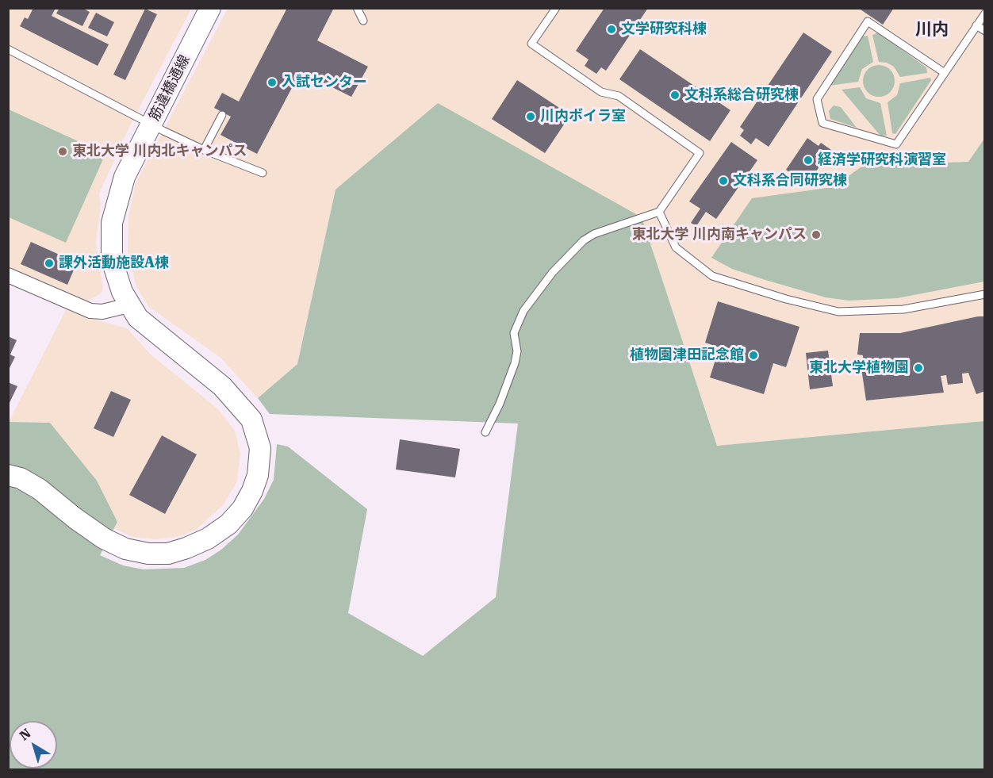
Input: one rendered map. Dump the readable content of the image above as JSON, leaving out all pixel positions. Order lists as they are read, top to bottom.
{
  "streets": {
    "street": ["筋違橋通線"]
  },
  "districts": ["川内"],
  "places": [
    "文学研究科棟",
    "入試センター",
    "文科系総合研究棟",
    "川内ボイラ室",
    "東北大学 川内北キャンパス",
    "経済学研究科演習室",
    "文科系合同研究棟",
    "東北大学 川内南キャンパス",
    "課外活動施設A棟",
    "植物園津田記念館",
    "東北大学植物園"
  ],
  "north": "top left"
}
